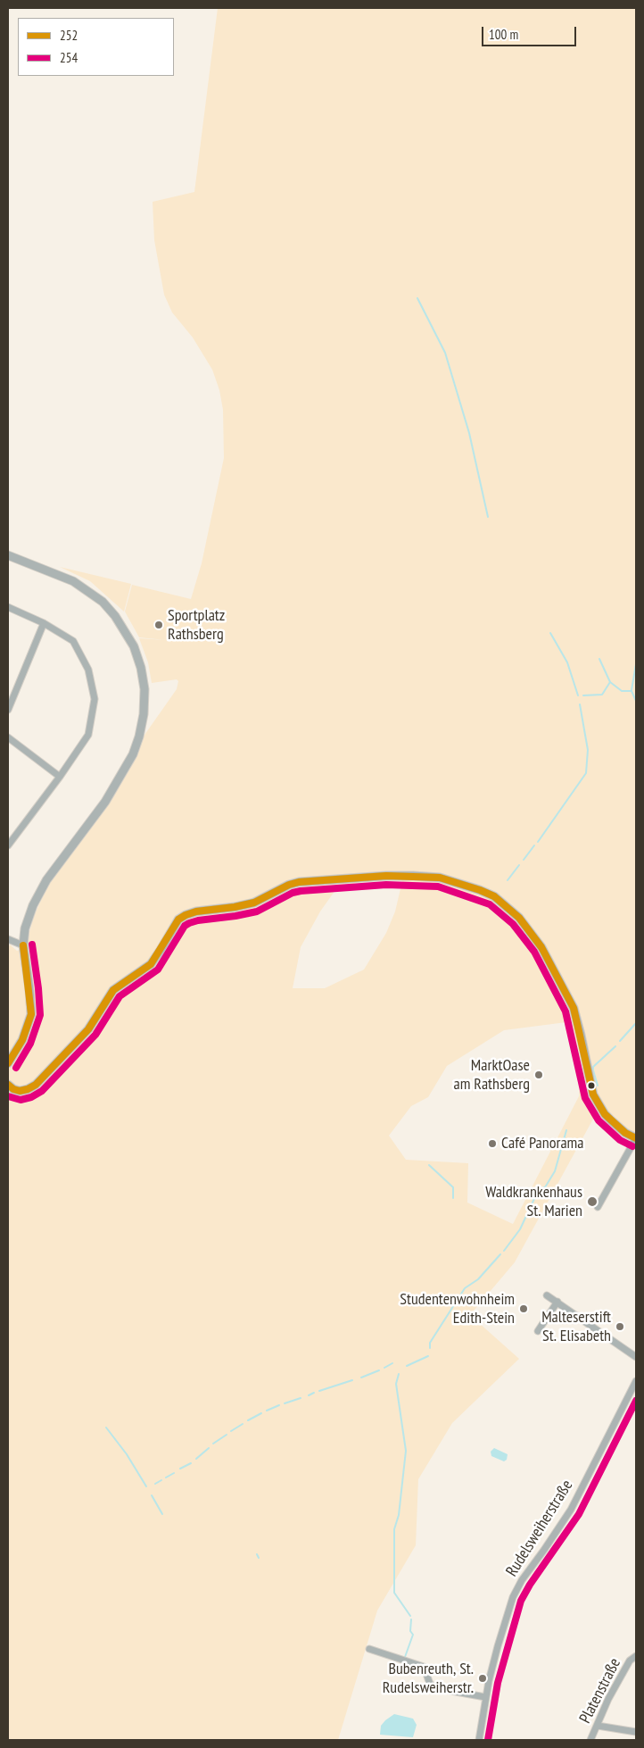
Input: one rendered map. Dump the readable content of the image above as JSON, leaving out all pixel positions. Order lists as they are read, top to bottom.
{
  "streets": {
    "street": ["Rudelsweiherstraße", "Platenstraße"]
  },
  "places": [
    "Sportplatz Rathsberg",
    "MarktOase am Rathsberg",
    "Café Panorama",
    "Waldkrankenhaus St. Marien",
    "Studentenwohnheim Edith-Stein",
    "Malteserstift St. Elisabeth",
    "Bubenreuth, St. Rudelsweiherstr."
  ],
  "lines": ["transit line 252", "transit line 254"],
  "legend": ["252", "254"],
  "scale_bar": "100 m"
}
